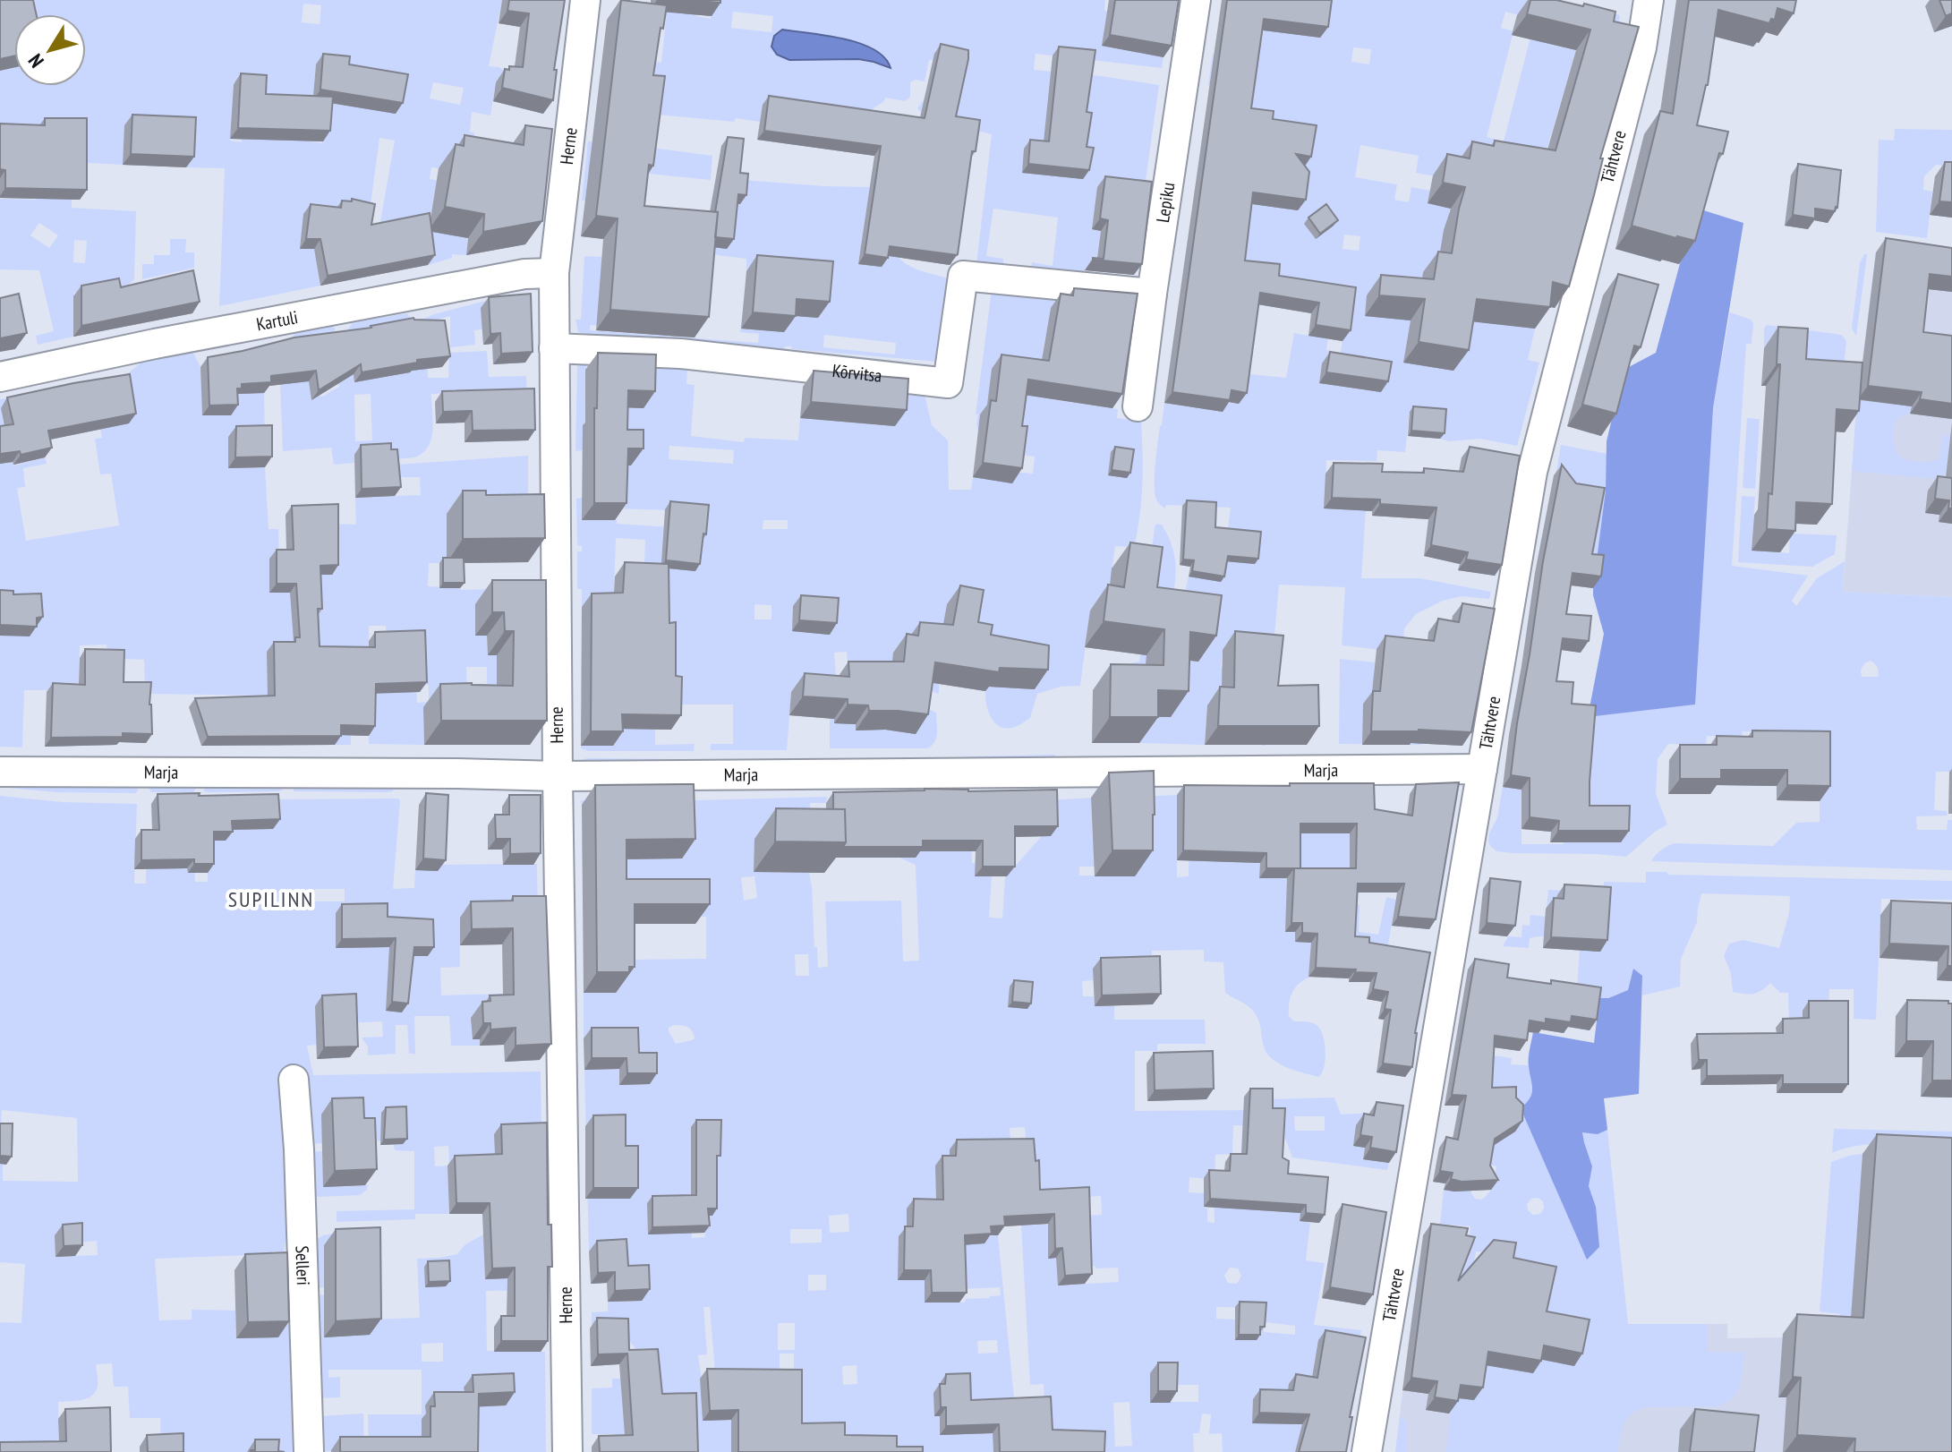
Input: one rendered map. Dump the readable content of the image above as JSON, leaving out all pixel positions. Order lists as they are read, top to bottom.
{
  "streets": {
    "street": [
      "Herne",
      "Tähtvere",
      "Lepiku",
      "Kartuli",
      "Kõrvitsa",
      "Marja",
      "Selleri"
    ]
  },
  "crossings": [
    ["Herne", "Kartuli"],
    ["Herne", "Kõrvitsa"],
    ["Herne", "Marja"],
    ["Tähtvere", "Marja"],
    ["Lepiku", "Kõrvitsa"]
  ],
  "districts": ["SUPILINN"],
  "north": "bottom left"
}
